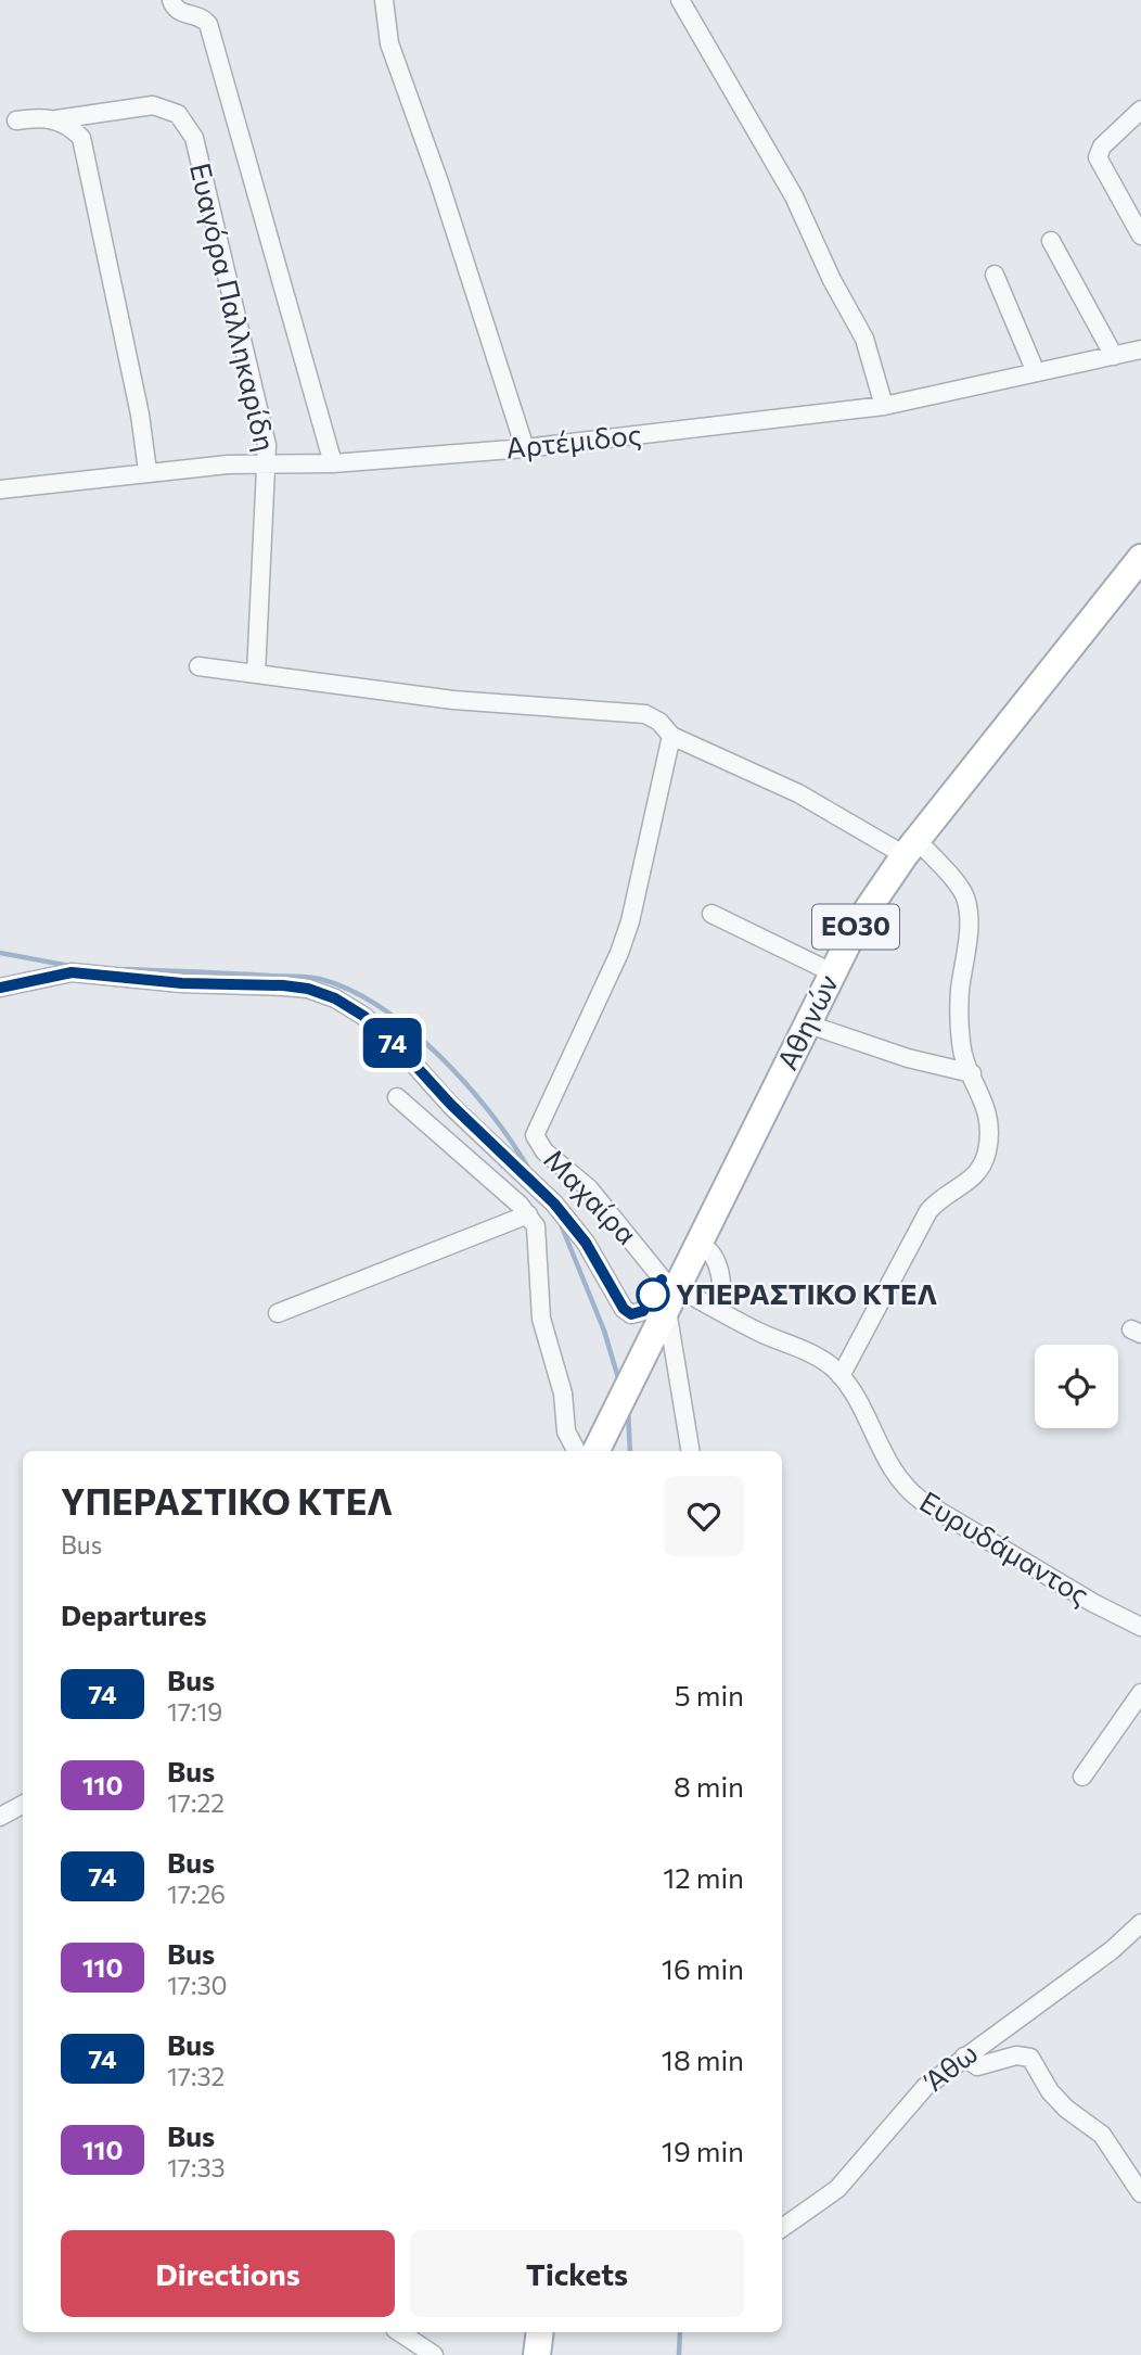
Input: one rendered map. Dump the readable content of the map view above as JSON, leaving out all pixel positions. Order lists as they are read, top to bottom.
{
  "streets": {
    "main road": ["ΕΟ30", "Αθηνών"],
    "street": [
      "Ευαγόρα Παλληκαρίδη",
      "Αρτέμιδος",
      "Μαχαίρα",
      "Ευρυδάμαντος",
      "Άθω"
    ]
  },
  "crossings": [
    ["Ευαγόρα Παλληκαρίδη", "Αρτέμιδος"],
    ["Αθηνών", "Μαχαίρα"],
    ["Αθηνών", "Ευρυδάμαντος"],
    ["Μαχαίρα", "Ευρυδάμαντος"]
  ],
  "places": ["ΥΠΕΡΑΣΤΙΚΟ ΚΤΕΛ"],
  "lines": ["bus line 74"],
  "page": {
    "on_map": "74",
    "heading": [
      ["ΥΠΕΡΑΣΤΙΚΟ ΚΤΕΛ", "Bus"],
      "Departures"
    ],
    "list": [
      {
        "mark": "74",
        "name": "Bus",
        "note": "17:19",
        "value": "5 min"
      },
      {
        "mark": "110",
        "name": "Bus",
        "note": "17:22",
        "value": "8 min"
      },
      {
        "mark": "74",
        "name": "Bus",
        "note": "17:26",
        "value": "12 min"
      },
      {
        "mark": "110",
        "name": "Bus",
        "note": "17:30",
        "value": "16 min"
      },
      {
        "mark": "74",
        "name": "Bus",
        "note": "17:32",
        "value": "18 min"
      },
      {
        "mark": "110",
        "name": "Bus",
        "note": "17:33",
        "value": "19 min"
      }
    ],
    "buttons": ["Directions", "Tickets"]
  }
}
